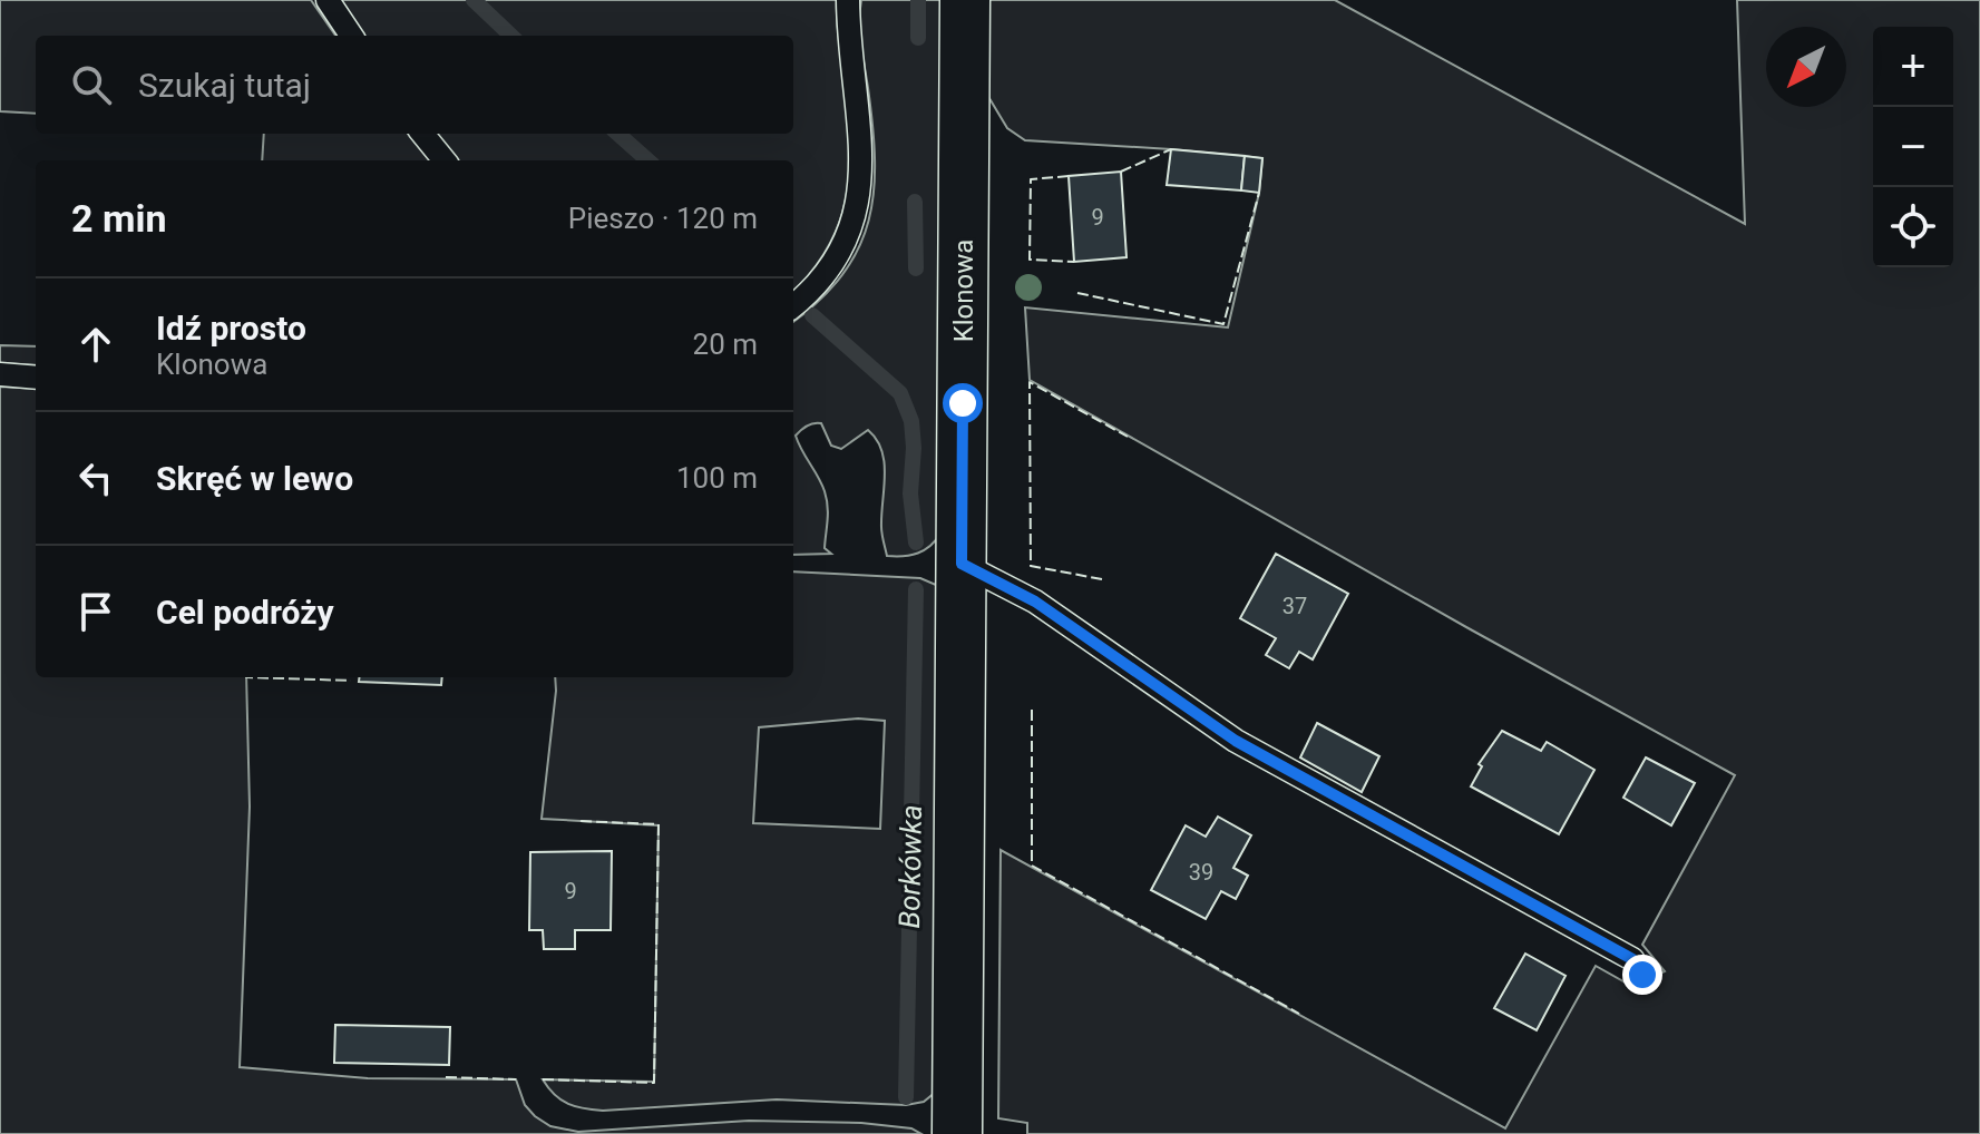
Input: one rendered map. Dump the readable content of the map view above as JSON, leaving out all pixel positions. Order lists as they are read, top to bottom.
{
  "streets": {
    "street": ["Klonowa"]
  },
  "water": ["Borkówka"],
  "house_numbers": [
    "9",
    "37",
    "39",
    "9"
  ],
  "north": "bottom left",
  "page": {
    "map_buttons": ["+", "−"],
    "search": "Szukaj tutaj",
    "heading": ["2 min", "Pieszo · 120 m"],
    "list": [
      ["Idź prosto", "Klonowa", "20 m"],
      ["Skręć w lewo", "100 m"],
      "Cel podróży"
    ]
  }
}
